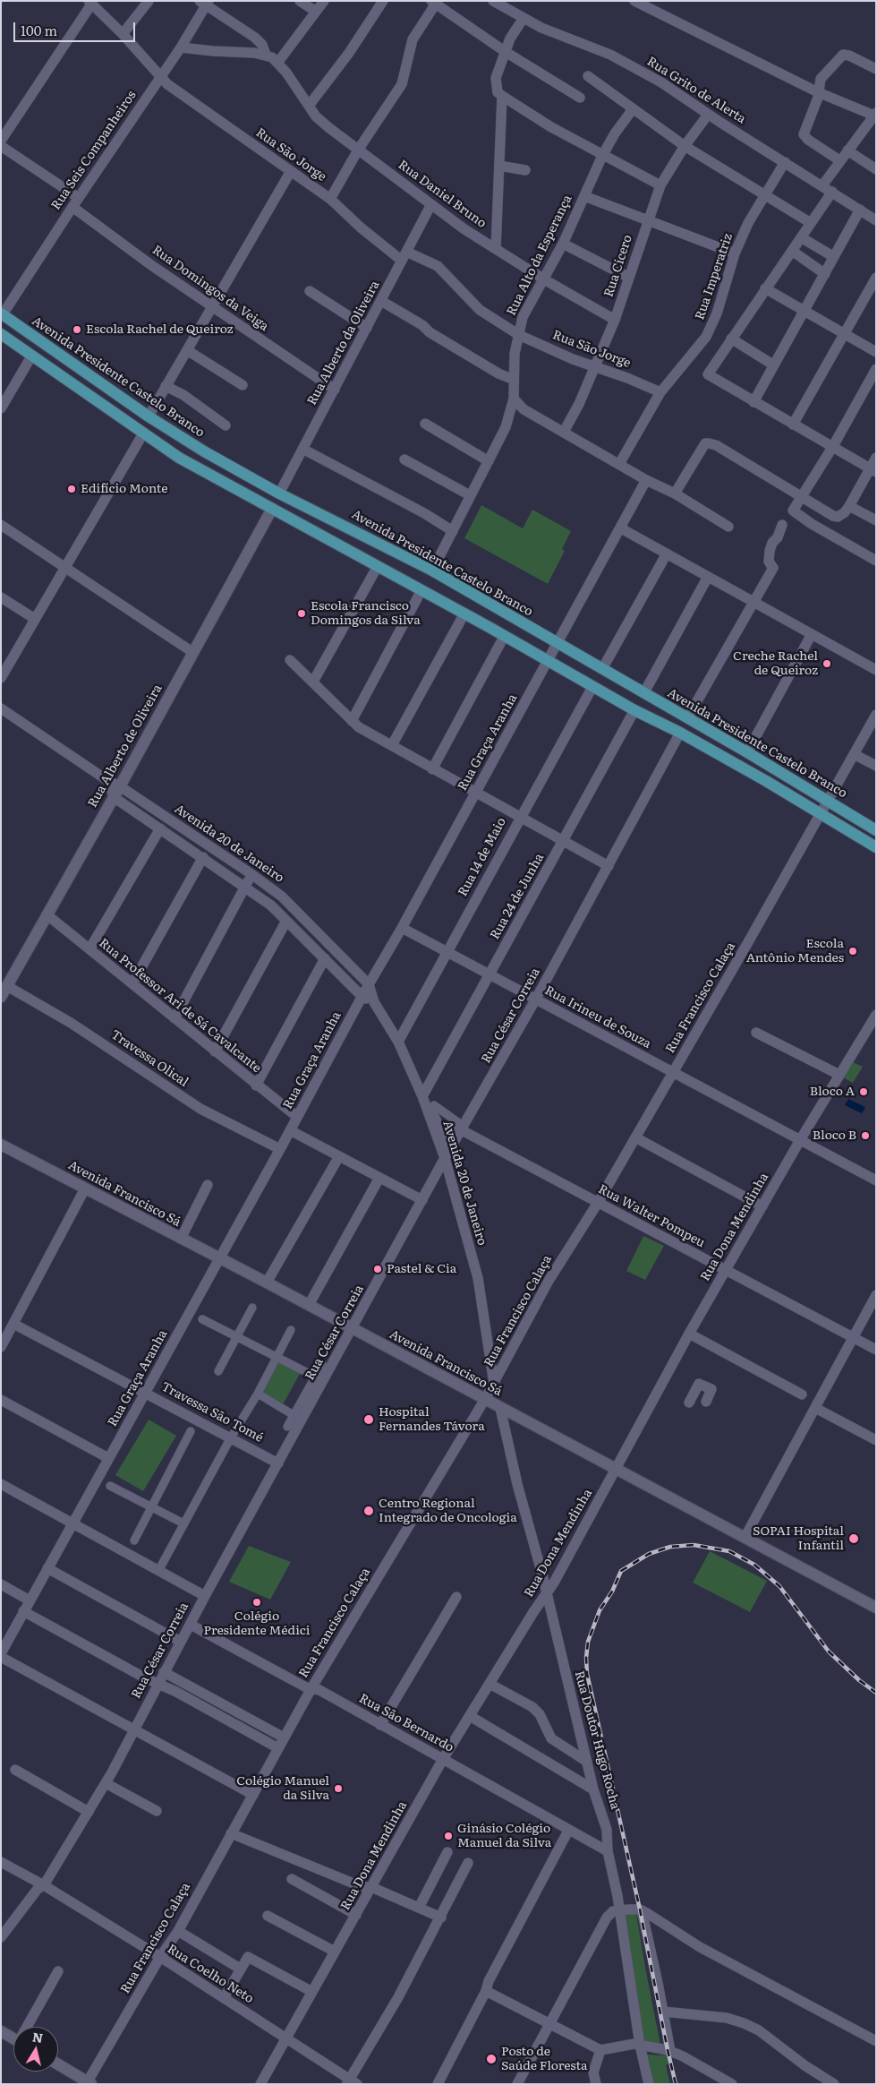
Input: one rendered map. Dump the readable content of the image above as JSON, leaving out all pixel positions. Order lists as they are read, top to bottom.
{
  "streets": {
    "main road": ["Avenida Presidente Castelo Branco", "Rua Alberto de Oliveira", "Avenida Francisco Sá"],
    "street": [
      "Rua Grito de Alerta",
      "Rua Seis Companheiros",
      "Rua São Jorge",
      "Rua Daniel Bruno",
      "Rua Alto da Esperança",
      "Rua Cicero",
      "Rua Imperatriz",
      "Rua Domingos da Veiga",
      "Rua Alberto da Oliveira",
      "Rua Graça Aranha",
      "Avenida 20 de Janeiro",
      "Rua 14 de Maio",
      "Rua 24 de Junha",
      "Rua Francisco Calaça",
      "Rua Professor Ari de Sá Cavalcante",
      "Rua César Correia",
      "Rua Irineu de Souza",
      "Travessa Olical",
      "Rua Walter Pompeu",
      "Rua Dona Mendinha",
      "Travessa São Tomé",
      "Rua São Bernardo",
      "Rua Doutor Hugo Rocha",
      "Rua Coelho Neto"
    ]
  },
  "crossings": [
    ["Rua Grito de Alerta", "Rua Cicero"],
    ["Rua Grito de Alerta", "Rua Imperatriz"],
    ["Rua Seis Companheiros", "Rua São Jorge"],
    ["Rua Seis Companheiros", "Rua Domingos da Veiga"],
    ["Rua Seis Companheiros", "Avenida Presidente Castelo Branco"],
    ["Rua São Jorge", "Rua Alto da Esperança"],
    ["Rua São Jorge", "Rua Cicero"],
    ["Rua São Jorge", "Rua Imperatriz"],
    ["Rua São Jorge", "Rua Alberto da Oliveira"],
    ["Rua Daniel Bruno", "Rua Alto da Esperança"],
    ["Rua Daniel Bruno", "Rua Cicero"],
    ["Rua Daniel Bruno", "Rua Alberto da Oliveira"],
    ["Rua Alto da Esperança", "Avenida Presidente Castelo Branco"],
    ["Rua Domingos da Veiga", "Rua Alberto da Oliveira"],
    ["Rua Alberto da Oliveira", "Avenida Presidente Castelo Branco"],
    ["Avenida Presidente Castelo Branco", "Rua Graça Aranha"],
    ["Avenida Presidente Castelo Branco", "Rua Francisco Calaça"],
    ["Rua Graça Aranha", "Avenida 20 de Janeiro"],
    ["Rua Graça Aranha", "Rua Professor Ari de Sá Cavalcante"],
    ["Rua Graça Aranha", "Rua Irineu de Souza"],
    ["Rua Graça Aranha", "Travessa Olical"],
    ["Rua Graça Aranha", "Avenida Francisco Sá"],
    ["Rua Graça Aranha", "Travessa São Tomé"],
    ["Rua Alberto de Oliveira", "Avenida 20 de Janeiro"],
    ["Rua Alberto de Oliveira", "Rua Professor Ari de Sá Cavalcante"],
    ["Rua Alberto de Oliveira", "Travessa Olical"],
    ["Avenida 20 de Janeiro", "Rua 14 de Maio"],
    ["Avenida 20 de Janeiro", "Rua 24 de Junha"],
    ["Avenida 20 de Janeiro", "Rua Francisco Calaça"],
    ["Avenida 20 de Janeiro", "Rua César Correia"],
    ["Rua 14 de Maio", "Rua Irineu de Souza"],
    ["Rua 24 de Junha", "Rua Irineu de Souza"],
    ["Rua Francisco Calaça", "Rua Irineu de Souza"],
    ["Rua Francisco Calaça", "Avenida Francisco Sá"],
    ["Rua Francisco Calaça", "Rua Walter Pompeu"],
    ["Rua Francisco Calaça", "Rua São Bernardo"],
    ["Rua Francisco Calaça", "Rua Coelho Neto"],
    ["Rua César Correia", "Rua Irineu de Souza"],
    ["Rua César Correia", "Avenida Francisco Sá"],
    ["Rua César Correia", "Rua Walter Pompeu"],
    ["Rua César Correia", "Travessa São Tomé"],
    ["Rua César Correia", "Rua São Bernardo"],
    ["Rua César Correia", "Rua Coelho Neto"],
    ["Rua Irineu de Souza", "Rua Dona Mendinha"],
    ["Avenida Francisco Sá", "Rua Dona Mendinha"],
    ["Avenida Francisco Sá", "Rua Doutor Hugo Rocha"],
    ["Rua Walter Pompeu", "Rua Dona Mendinha"],
    ["Rua Dona Mendinha", "Rua São Bernardo"],
    ["Rua Dona Mendinha", "Rua Doutor Hugo Rocha"],
    ["Rua Dona Mendinha", "Rua Coelho Neto"],
    ["Rua São Bernardo", "Rua Doutor Hugo Rocha"]
  ],
  "places": [
    "Escola Rachel de Queiroz",
    "Edifício Monte",
    "Escola Francisco Domingos da Silva",
    "Creche Rachel de Queiroz",
    "Escola Antônio Mendes",
    "Bloco A",
    "Bloco B",
    "Pastel & Cia",
    "Hospital Fernandes Távora",
    "Centro Regional Integrado de Oncologia",
    "SOPAI Hospital Infantil",
    "Colégio Presidente Médici",
    "Colégio Manuel da Silva",
    "Ginásio Colégio Manuel da Silva",
    "Posto de Saúde Floresta"
  ],
  "scale_bar": "100 m",
  "north": "top"
}
